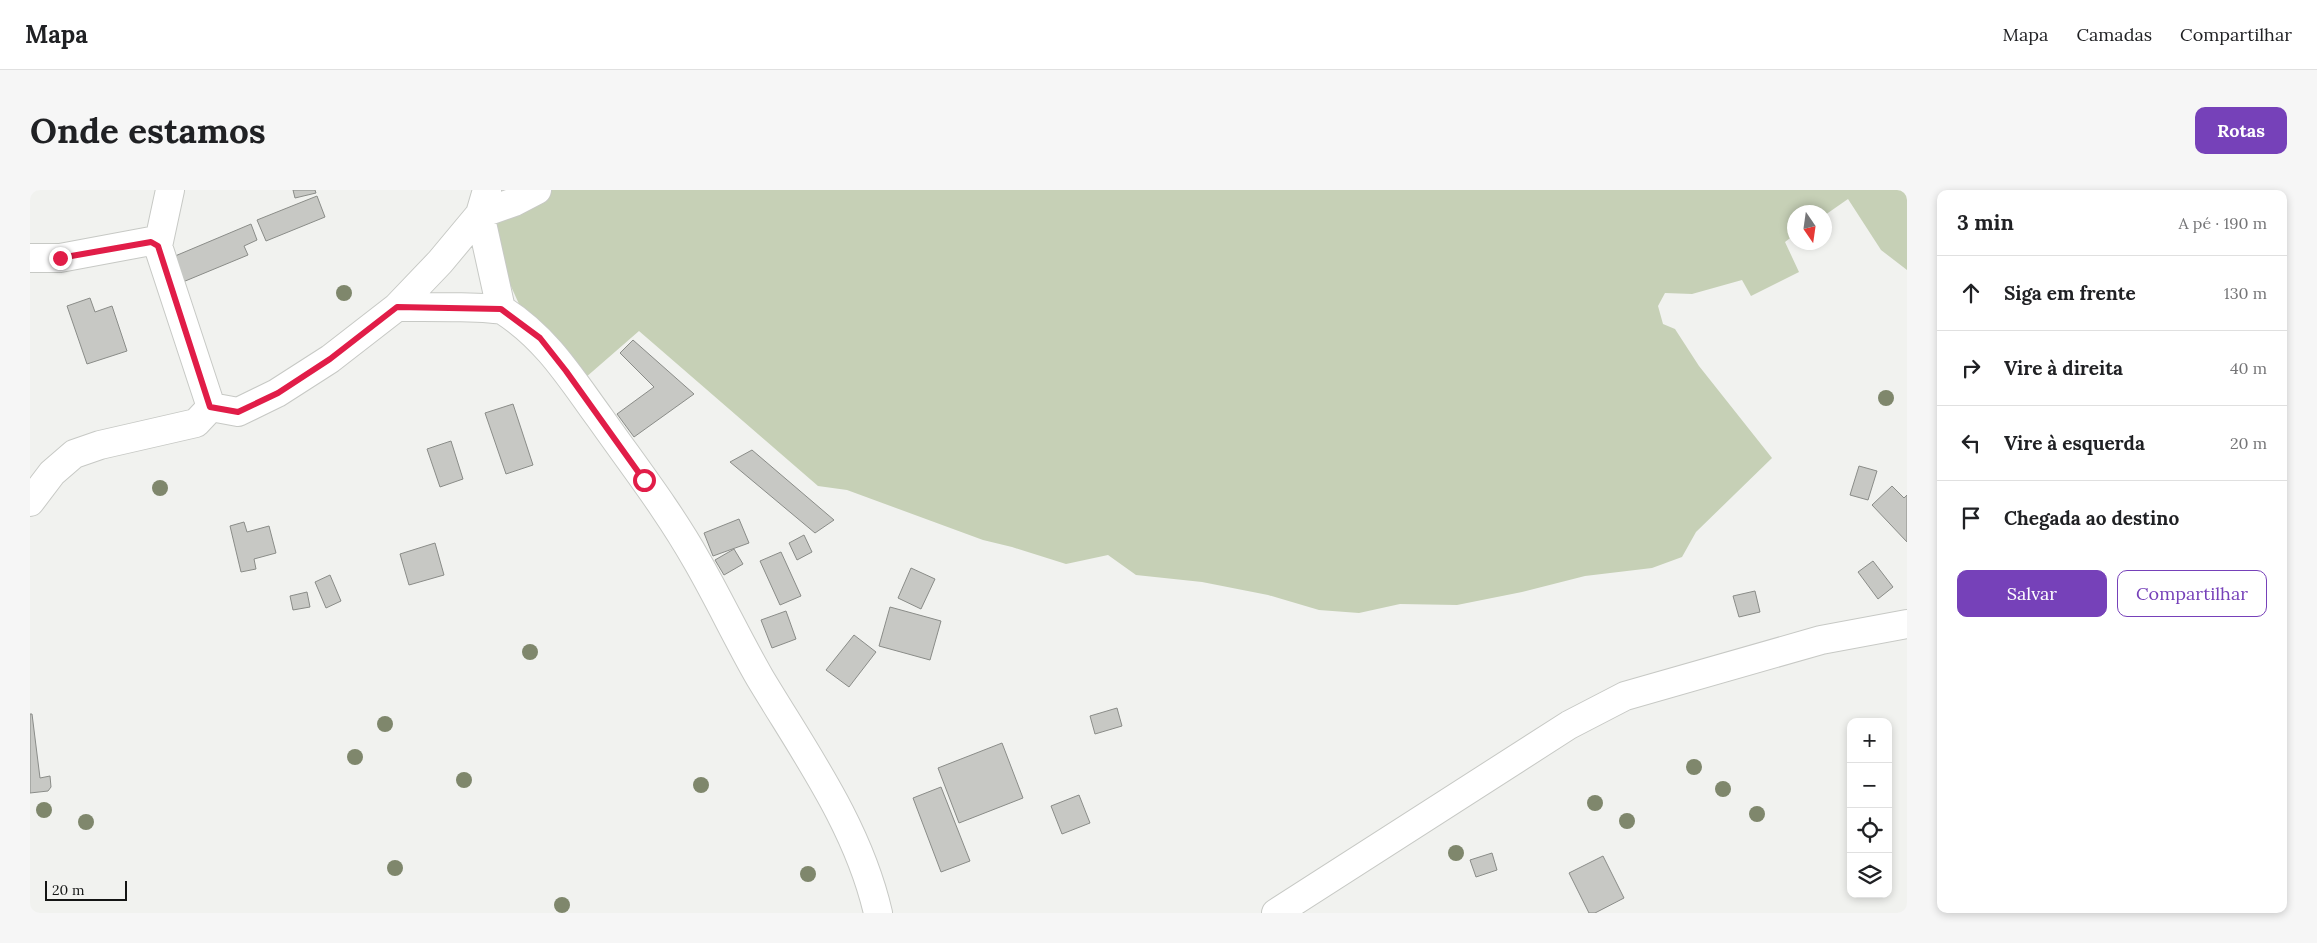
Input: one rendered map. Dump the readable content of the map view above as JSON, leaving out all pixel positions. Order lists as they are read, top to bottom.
{
  "scale_bar": "20 m",
  "north": "bottom",
  "page": {
    "header": "Mapa",
    "nav": ["Mapa", "Camadas", "Compartilhar"],
    "buttons": [
      "Rotas",
      ["Salvar", "Compartilhar"]
    ],
    "title": "Onde estamos",
    "heading": ["3 min", "A pé · 190 m"],
    "list": [
      ["Siga em frente", "130 m"],
      ["Vire à direita", "40 m"],
      ["Vire à esquerda", "20 m"],
      "Chegada ao destino"
    ],
    "map_buttons": ["+", "−"],
    "scale": "20 m"
  }
}
